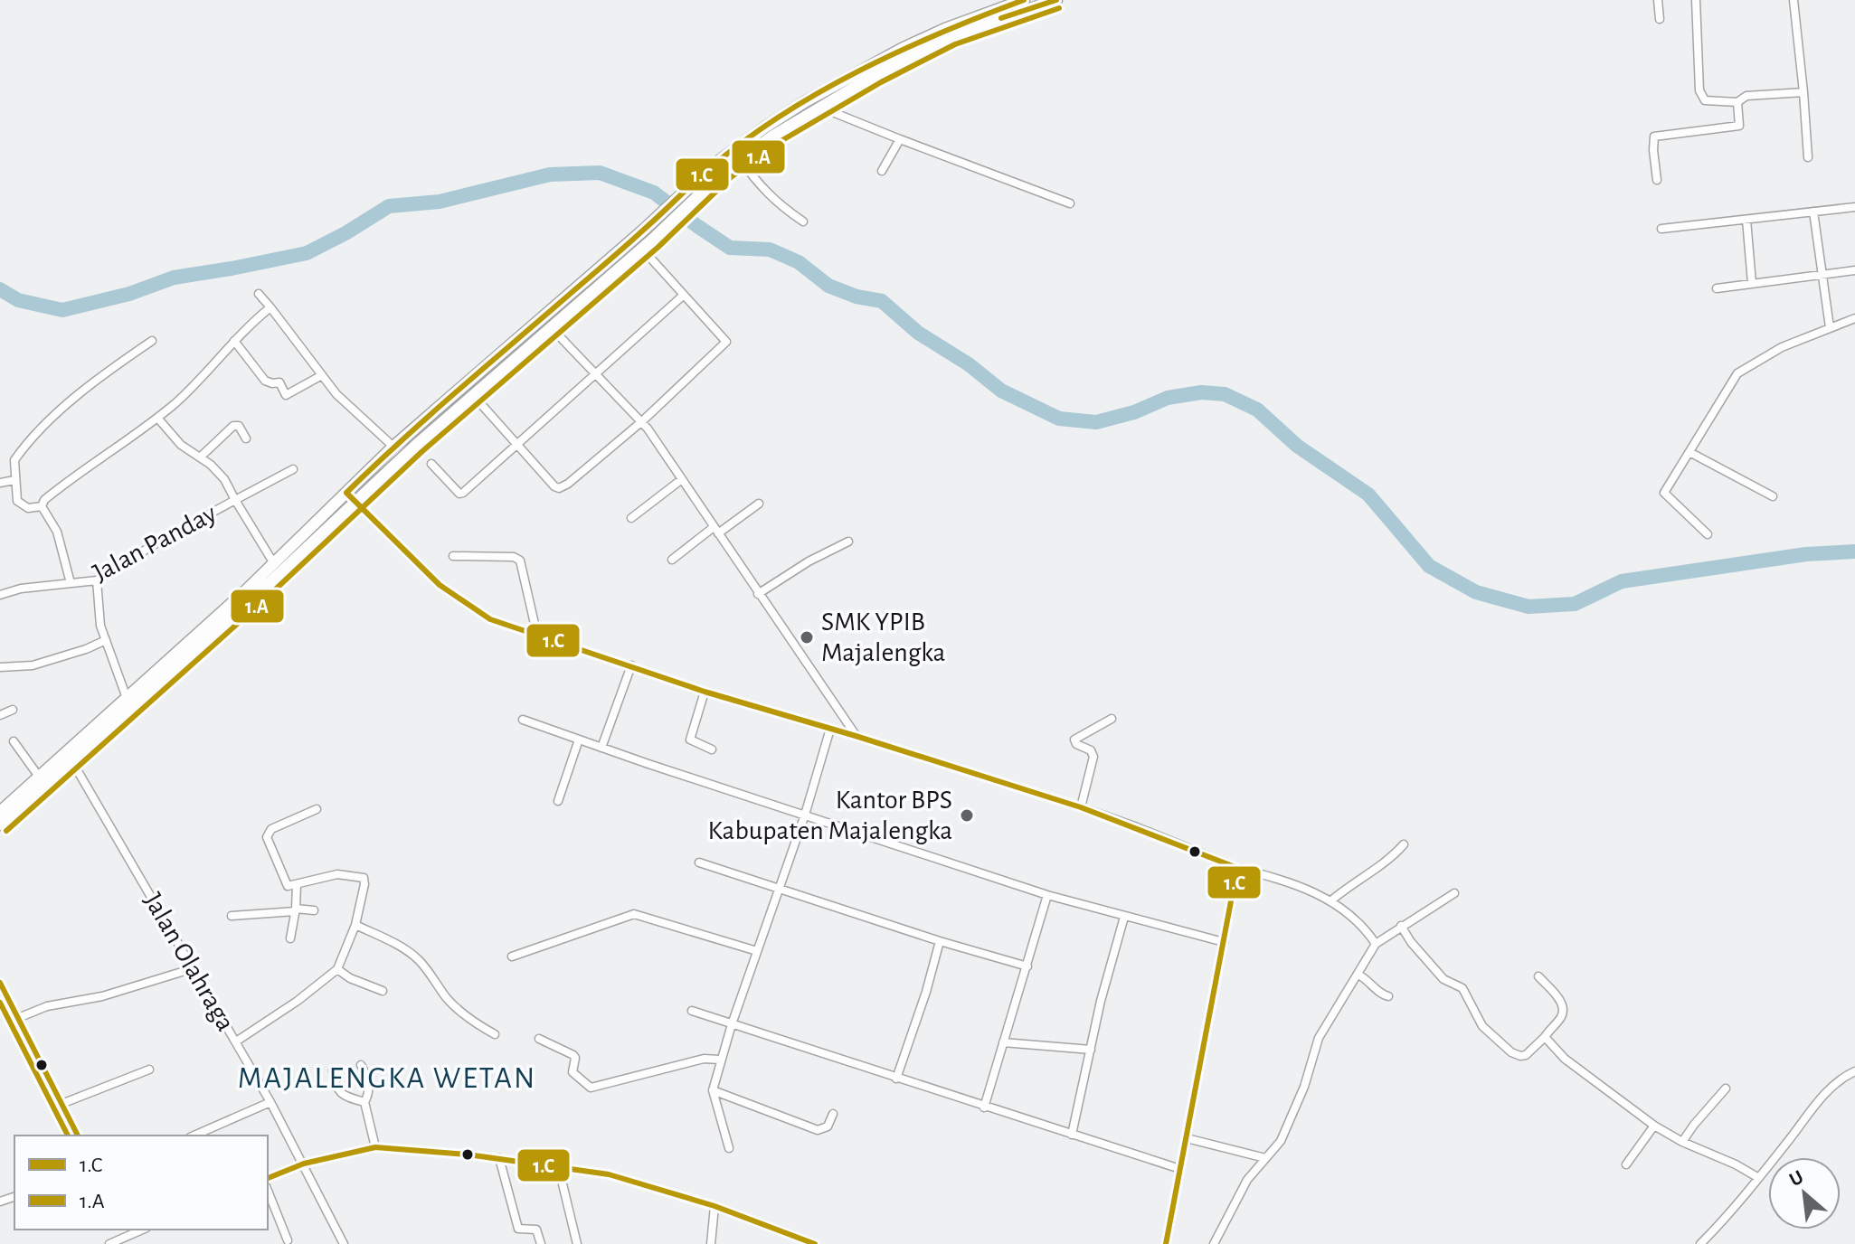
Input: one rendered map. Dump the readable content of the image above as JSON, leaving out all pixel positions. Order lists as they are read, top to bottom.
{
  "streets": {
    "street": ["Jalan Panday", "Jalan Olahraga"]
  },
  "districts": ["MAJALENGKA WETAN"],
  "places": ["SMK YPIB Majalengka", "Kantor BPS Kabupaten Majalengka"],
  "lines": ["transit line 1.C", "transit line 1.A"],
  "legend": ["1.C", "1.A"],
  "north": "top left"
}
